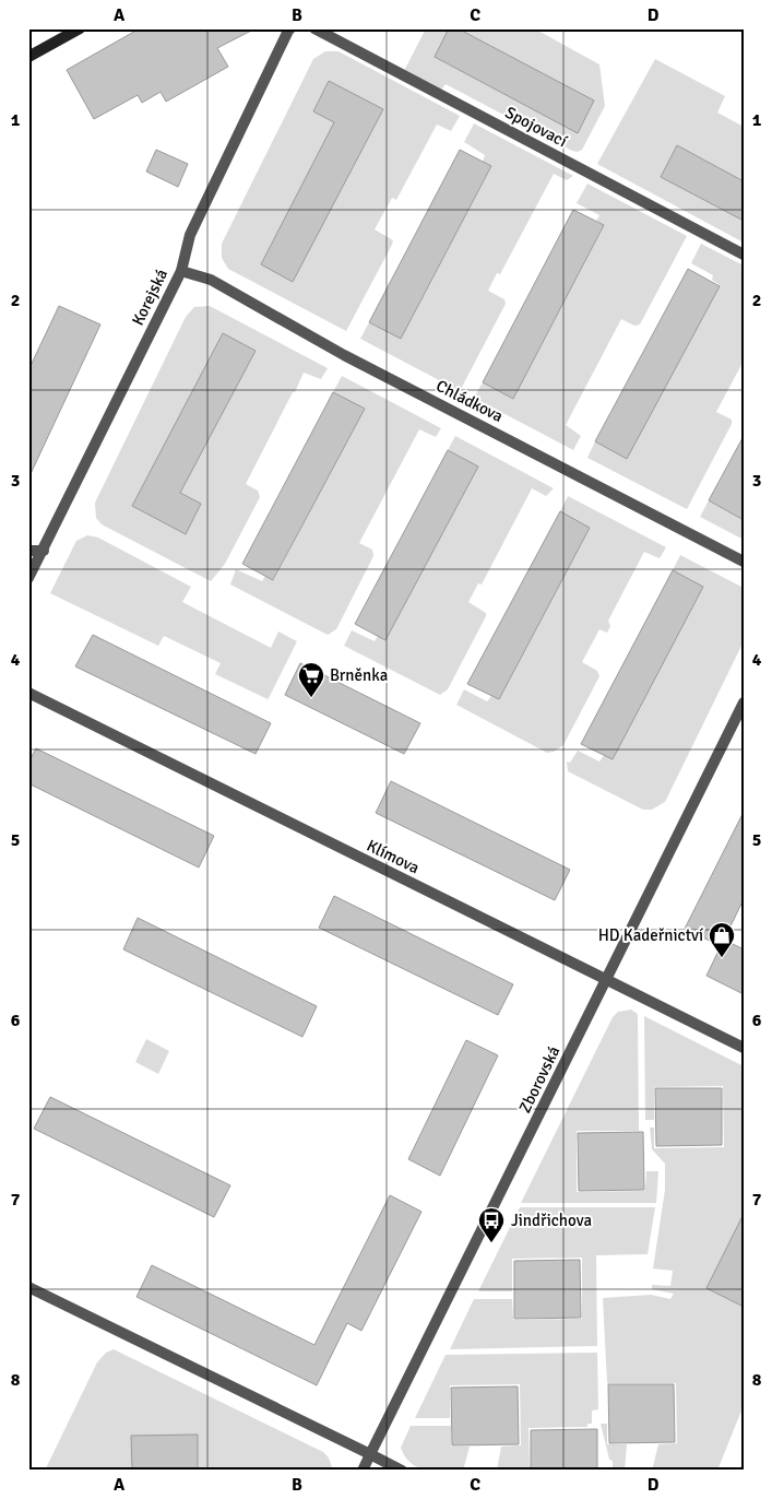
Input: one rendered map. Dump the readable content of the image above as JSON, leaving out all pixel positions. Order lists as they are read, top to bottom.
{
  "streets": {
    "street": [
      "Spojovací",
      "Korejská",
      "Chládkova",
      "Klímova",
      "Zborovská"
    ]
  },
  "crossings": [
    ["Korejská", "Chládkova"],
    ["Klímova", "Zborovská"]
  ],
  "places": {
    "supermarket": ["Brněnka"],
    "shop": ["HD Kadeřnictví"],
    "bus stop": ["Jindřichova"]
  },
  "grid": {
    "columns": [
      "A",
      "B",
      "C",
      "D"
    ],
    "rows": [
      "1",
      "2",
      "3",
      "4",
      "5",
      "6",
      "7",
      "8"
    ]
  }
}
